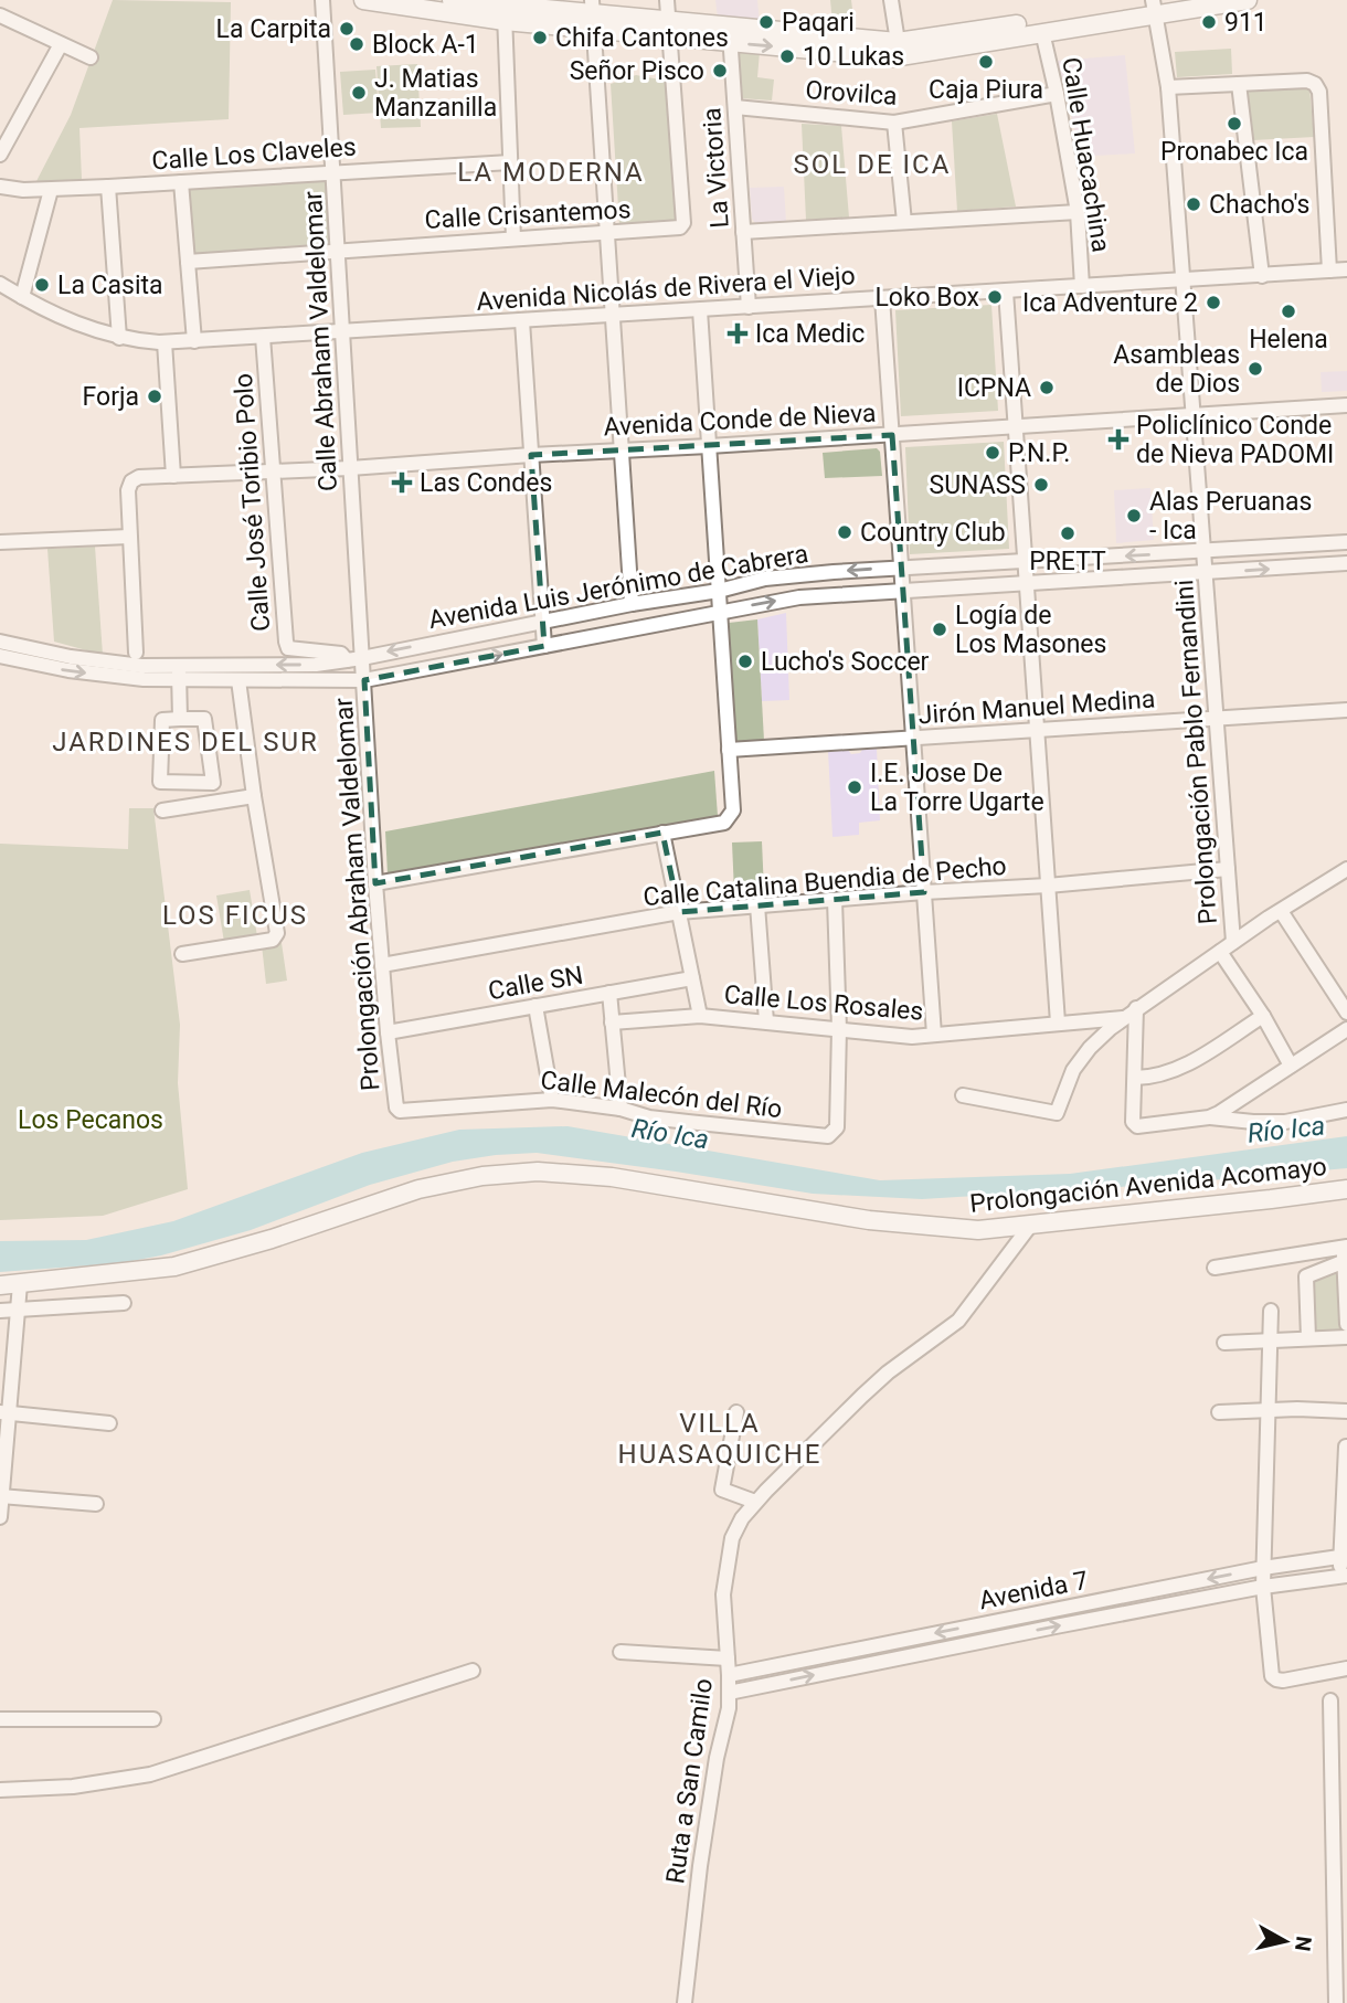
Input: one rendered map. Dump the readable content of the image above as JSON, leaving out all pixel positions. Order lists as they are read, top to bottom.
{
  "streets": {
    "main road": ["Prolongación Avenida Acomayo"],
    "street": [
      "Orovilca",
      "Calle Los Claveles",
      "Calle Huacachina",
      "La Victoria",
      "Calle Crisantemos",
      "Avenida Nicolás de Rivera el Viejo",
      "Calle Abraham Valdelomar",
      "Avenida Conde de Nieva",
      "Calle José Toribio Polo",
      "Avenida Luis Jerónimo de Cabrera",
      "Jirón Manuel Medina",
      "Prolongación Pablo Fernandini",
      "Calle Catalina Buendia de Pecho",
      "Prolongación Abraham Valdelomar",
      "Calle SN",
      "Calle Los Rosales",
      "Calle Malecón del Río",
      "Avenida 7",
      "Ruta a San Camilo"
    ]
  },
  "crossings": [
    ["Orovilca", "Calle Huacachina"],
    ["Orovilca", "La Victoria"],
    ["Calle Los Claveles", "Calle Abraham Valdelomar"],
    ["Calle Huacachina", "Avenida Nicolás de Rivera el Viejo"],
    ["La Victoria", "Avenida Nicolás de Rivera el Viejo"],
    ["Calle Crisantemos", "Calle Abraham Valdelomar"],
    ["Avenida Nicolás de Rivera el Viejo", "Calle Abraham Valdelomar"],
    ["Avenida Nicolás de Rivera el Viejo", "Calle José Toribio Polo"],
    ["Avenida Nicolás de Rivera el Viejo", "Prolongación Pablo Fernandini"],
    ["Calle Abraham Valdelomar", "Avenida Conde de Nieva"],
    ["Calle Abraham Valdelomar", "Avenida Luis Jerónimo de Cabrera"],
    ["Calle Abraham Valdelomar", "Prolongación Abraham Valdelomar"],
    ["Avenida Conde de Nieva", "Calle José Toribio Polo"],
    ["Avenida Conde de Nieva", "Prolongación Pablo Fernandini"],
    ["Calle José Toribio Polo", "Avenida Luis Jerónimo de Cabrera"],
    ["Avenida Luis Jerónimo de Cabrera", "Prolongación Pablo Fernandini"],
    ["Avenida Luis Jerónimo de Cabrera", "Prolongación Abraham Valdelomar"],
    ["Jirón Manuel Medina", "Prolongación Pablo Fernandini"],
    ["Prolongación Pablo Fernandini", "Calle Catalina Buendia de Pecho"],
    ["Calle Catalina Buendia de Pecho", "Prolongación Abraham Valdelomar"],
    ["Prolongación Abraham Valdelomar", "Calle SN"],
    ["Prolongación Abraham Valdelomar", "Calle Malecón del Río"],
    ["Calle Los Rosales", "Calle Malecón del Río"],
    ["Prolongación Avenida Acomayo", "Ruta a San Camilo"],
    ["Avenida 7", "Ruta a San Camilo"]
  ],
  "districts": [
    "SOL DE ICA",
    "LA MODERNA",
    "JARDINES DEL SUR",
    "LOS FICUS",
    "VILLA HUASAQUICHE"
  ],
  "water": ["Río Ica"],
  "parks": ["Los Pecanos"],
  "places": {
    "other": [
      "Paqari",
      "911",
      "La Carpita",
      "Chifa Cantones",
      "Block A-1",
      "10 Lukas",
      "Caja Piura",
      "Señor Pisco",
      "J. Matias Manzanilla",
      "Pronabec Ica",
      "Chacho's",
      "La Casita",
      "Loko Box",
      "Ica Adventure 2",
      "Helena",
      "Asambleas de Dios",
      "ICPNA",
      "Forja",
      "P.N.P.",
      "SUNASS",
      "Alas Peruanas - Ica",
      "Country Club",
      "PRETT",
      "Logía de Los Masones",
      "Lucho's Soccer",
      "I.E. Jose De La Torre Ugarte"
    ],
    "health": ["Ica Medic", "Policlínico Conde de Nieva PADOMI", "Las Condes"]
  },
  "north": "right"
}
